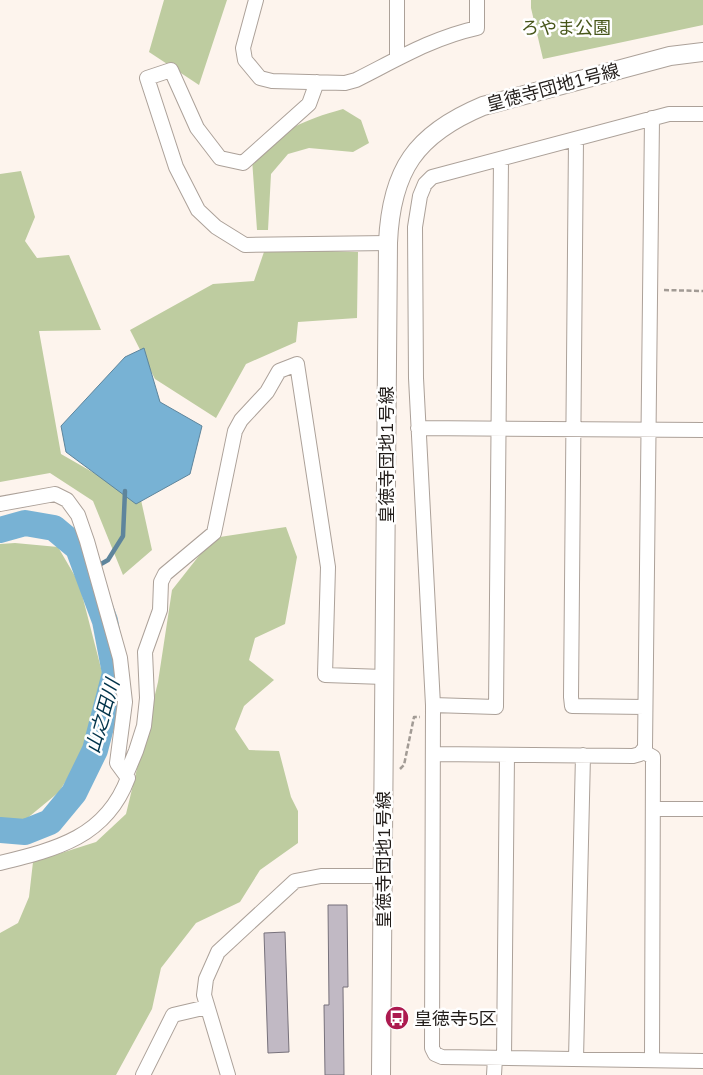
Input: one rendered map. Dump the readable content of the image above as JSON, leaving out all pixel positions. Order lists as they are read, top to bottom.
{
  "streets": {
    "street": ["皇徳寺団地1号線"]
  },
  "water": ["山之田川"],
  "parks": ["ろやま公園"],
  "places": {
    "bus stop": ["皇徳寺5区"]
  }
}
